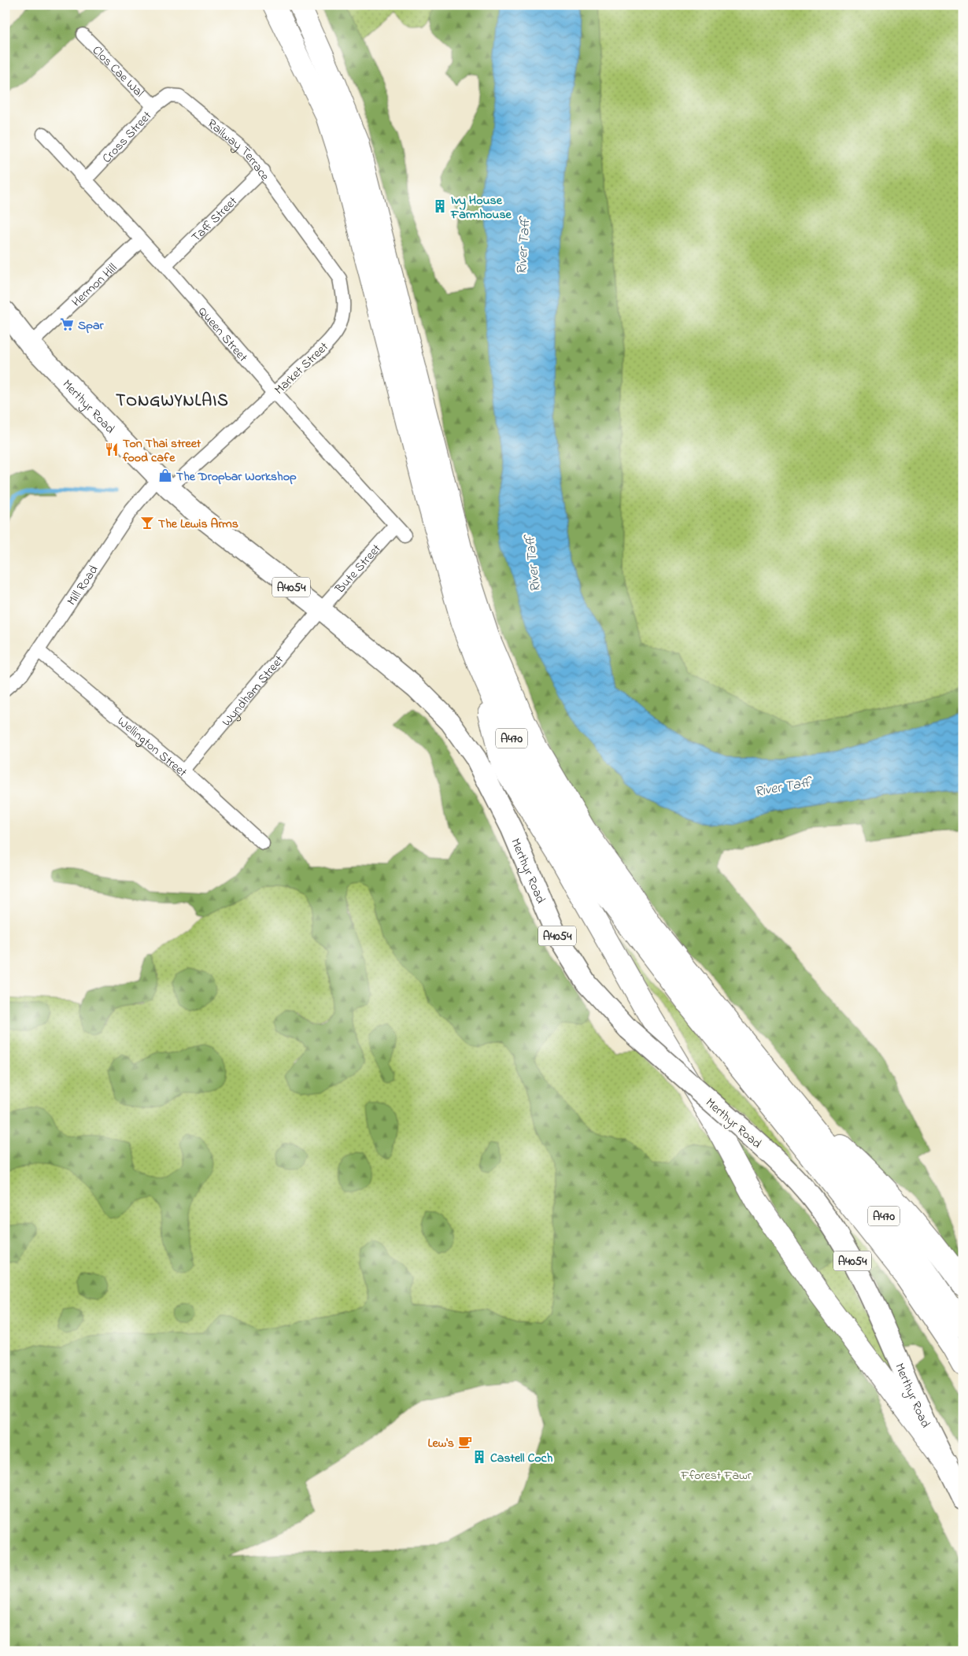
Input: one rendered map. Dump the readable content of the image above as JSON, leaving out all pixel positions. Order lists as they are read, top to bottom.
{
  "streets": {
    "highway": ["A470"],
    "main road": ["Merthyr Road", "A4054"],
    "street": [
      "Clos Cae Wal",
      "Cross Street",
      "Railway Terrace",
      "Taff Street",
      "Hermon Hill",
      "Queen Street",
      "Market Street",
      "Bute Street",
      "Mill Road",
      "Wyndham Street",
      "Wellington Street"
    ]
  },
  "crossings": [
    ["Clos Cae Wal", "Cross Street"],
    ["Cross Street", "Railway Terrace"],
    ["Cross Street", "Queen Street"],
    ["Railway Terrace", "Taff Street"],
    ["Railway Terrace", "Market Street"],
    ["Taff Street", "Queen Street"],
    ["Hermon Hill", "Queen Street"],
    ["Hermon Hill", "Merthyr Road"],
    ["Queen Street", "Market Street"],
    ["Queen Street", "Bute Street"],
    ["Market Street", "Merthyr Road"],
    ["Market Street", "Mill Road"],
    ["Merthyr Road", "Bute Street"],
    ["Merthyr Road", "Mill Road"],
    ["Merthyr Road", "Wyndham Street"],
    ["Bute Street", "Wyndham Street"],
    ["Mill Road", "Wellington Street"],
    ["Wyndham Street", "Wellington Street"]
  ],
  "districts": ["TONGWYNLAIS"],
  "water": ["River Taff"],
  "parks": ["Fforest Fawr"],
  "places": {
    "building": ["Ivy House Farmhouse", "Castell Coch"],
    "supermarket": ["Spar"],
    "restaurant": ["Ton Thai street food cafe"],
    "shop": ["The Dropbar Workshop"],
    "bar": ["The Lewis Arms"],
    "cafe": ["Lew's"]
  }
}
